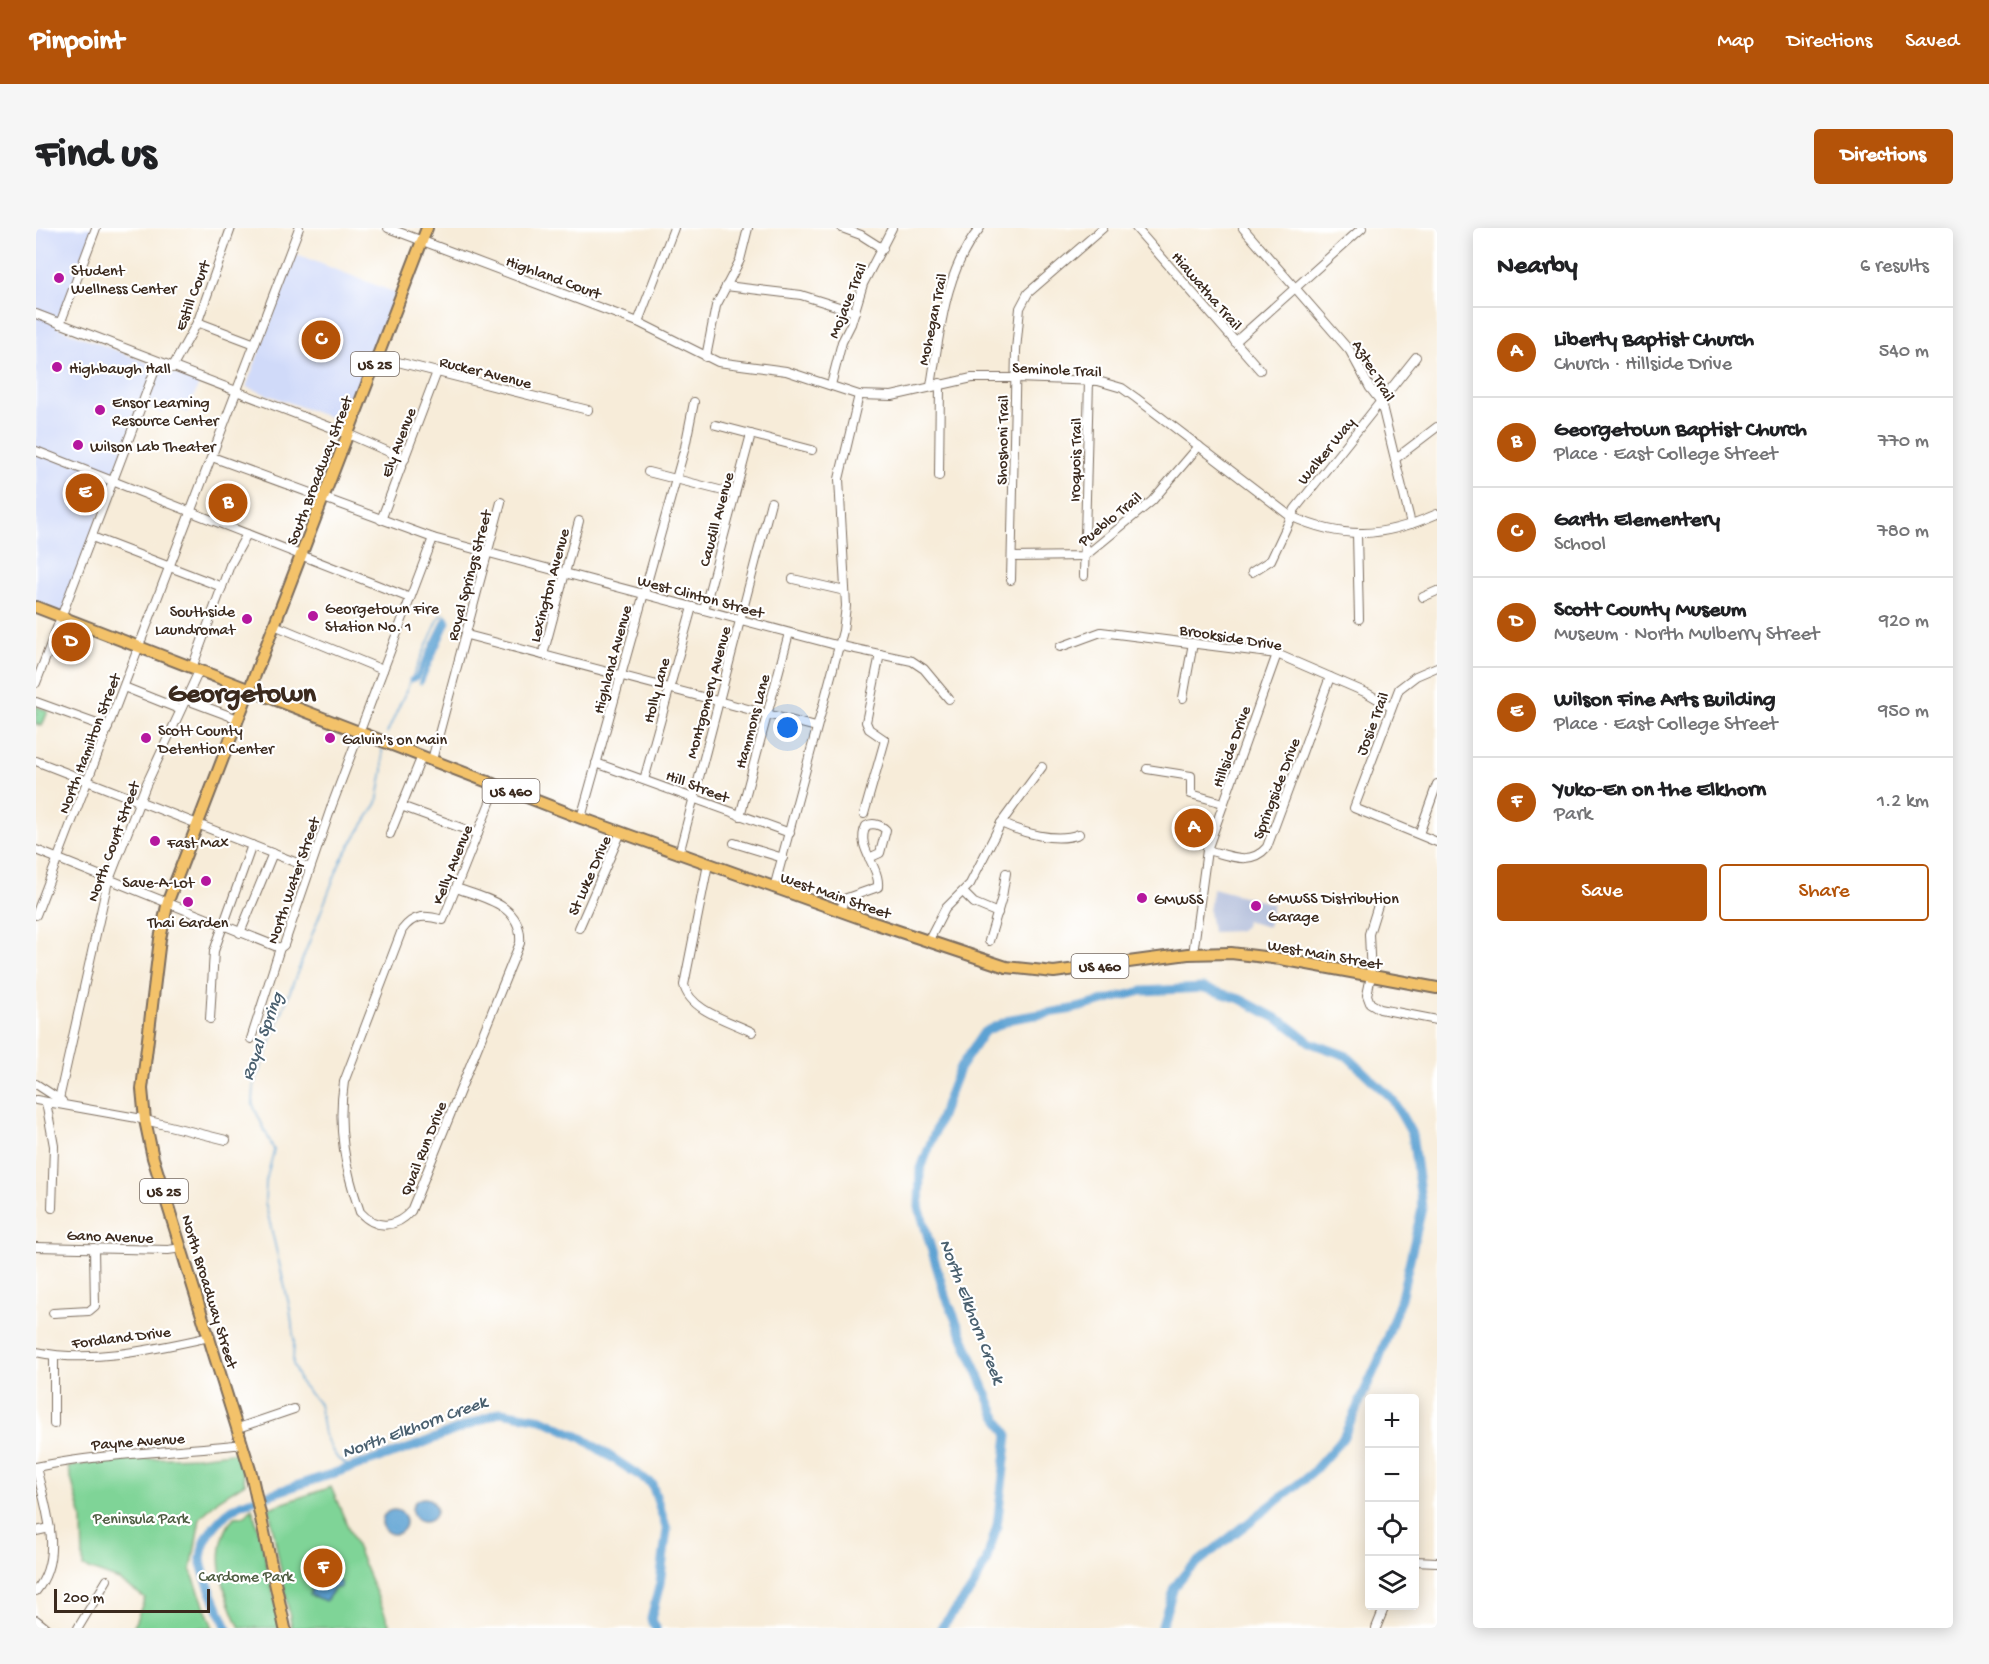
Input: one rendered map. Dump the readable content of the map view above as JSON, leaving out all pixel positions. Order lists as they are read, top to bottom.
{
  "streets": {
    "main road": [
      "US 25",
      "South Broadway Street",
      "US 460",
      "West Main Street",
      "North Broadway Street"
    ],
    "street": [
      "Highland Court",
      "Hiawatha Trail",
      "Estill Court",
      "Mojave Trail",
      "Mohegan Trail",
      "Seminole Trail",
      "Aztec Trail",
      "Rucker Avenue",
      "Shoshoni Trail",
      "Ely Avenue",
      "Walker Way",
      "Iroquois Trail",
      "Pueblo Trail",
      "Caudill Avenue",
      "Royal Springs Street",
      "Lexington Avenue",
      "West Clinton Street",
      "Brookside Drive",
      "Highland Avenue",
      "Holly Lane",
      "Montgomery Avenue",
      "Hammons Lane",
      "Josie Trail",
      "North Hamilton Street",
      "Hillside Drive",
      "Hill Street",
      "Springside Drive",
      "North Court Street",
      "Kelly Avenue",
      "St Luke Drive",
      "North Water Street",
      "Quail Run Drive",
      "Gano Avenue",
      "Fordland Drive",
      "Payne Avenue"
    ]
  },
  "crossings": [
    ["Highland Court", "Seminole Trail"],
    ["Highland Court", "South Broadway Street"],
    ["Mojave Trail", "Seminole Trail"],
    ["Mohegan Trail", "Seminole Trail"],
    ["US 25", "South Broadway Street"],
    ["US 25", "US 460"],
    ["US 25", "West Main Street"],
    ["US 25", "North Broadway Street"],
    ["Seminole Trail", "Aztec Trail"],
    ["Seminole Trail", "Shoshoni Trail"],
    ["Seminole Trail", "Walker Way"],
    ["Seminole Trail", "Iroquois Trail"],
    ["Seminole Trail", "Pueblo Trail"],
    ["Aztec Trail", "Walker Way"],
    ["Rucker Avenue", "Ely Avenue"],
    ["Rucker Avenue", "South Broadway Street"],
    ["Shoshoni Trail", "Pueblo Trail"],
    ["Ely Avenue", "West Clinton Street"],
    ["Iroquois Trail", "Pueblo Trail"],
    ["South Broadway Street", "West Clinton Street"],
    ["South Broadway Street", "US 460"],
    ["South Broadway Street", "West Main Street"],
    ["Caudill Avenue", "West Clinton Street"],
    ["Royal Springs Street", "West Clinton Street"],
    ["Royal Springs Street", "West Main Street"],
    ["Lexington Avenue", "West Clinton Street"],
    ["West Clinton Street", "Highland Avenue"],
    ["West Clinton Street", "Holly Lane"],
    ["West Clinton Street", "Montgomery Avenue"],
    ["West Clinton Street", "Hammons Lane"],
    ["West Clinton Street", "North Hamilton Street"],
    ["West Clinton Street", "North Water Street"],
    ["Brookside Drive", "Josie Trail"],
    ["Brookside Drive", "Hillside Drive"],
    ["Brookside Drive", "Springside Drive"],
    ["Highland Avenue", "Hill Street"],
    ["Highland Avenue", "West Main Street"],
    ["Holly Lane", "Hill Street"],
    ["Montgomery Avenue", "Hill Street"],
    ["Montgomery Avenue", "West Main Street"],
    ["Hammons Lane", "Hill Street"],
    ["North Hamilton Street", "US 460"],
    ["Hillside Drive", "Springside Drive"],
    ["Hillside Drive", "West Main Street"],
    ["US 460", "North Court Street"],
    ["US 460", "West Main Street"],
    ["Kelly Avenue", "West Main Street"],
    ["Kelly Avenue", "Quail Run Drive"],
    ["St Luke Drive", "West Main Street"],
    ["North Water Street", "West Main Street"],
    ["Gano Avenue", "North Broadway Street"],
    ["North Broadway Street", "Fordland Drive"],
    ["North Broadway Street", "Payne Avenue"]
  ],
  "districts": ["Georgetown"],
  "water": ["Royal Spring", "North Elkhorn Creek"],
  "parks": ["Peninsula Park", "Cardome Park"],
  "places": [
    "Student Wellness Center",
    "Highbaugh Hall",
    "Ensor Learning Resource Center",
    "Wilson Lab Theater",
    "Georgetown Fire Station No. 1",
    "Southside Laundromat",
    "Scott County Detention Center",
    "Galvin's on Main",
    "Fast Max",
    "Save-A-Lot",
    "GMWSS",
    "Thai Garden",
    "GMWSS Distribution Garage"
  ],
  "scale_bar": "200 m",
  "page": {
    "header": "Pinpoint",
    "nav": ["Map", "Directions", "Saved"],
    "buttons": [
      "Directions",
      ["Save", "Share"]
    ],
    "title": "Find us",
    "heading": ["Nearby", "6 results"],
    "list": [
      {
        "mark": "A",
        "name": "Liberty Baptist Church",
        "note": "Church · Hillside Drive",
        "value": "540 m"
      },
      {
        "mark": "B",
        "name": "Georgetown Baptist Church",
        "note": "Place · East College Street",
        "value": "770 m"
      },
      {
        "mark": "C",
        "name": "Garth Elementery",
        "note": "School",
        "value": "780 m"
      },
      {
        "mark": "D",
        "name": "Scott County Museum",
        "note": "Museum · North Mulberry Street",
        "value": "920 m"
      },
      {
        "mark": "E",
        "name": "Wilson Fine Arts Building",
        "note": "Place · East College Street",
        "value": "950 m"
      },
      {
        "mark": "F",
        "name": "Yuko-En on the Elkhorn",
        "note": "Park",
        "value": "1.2 km"
      }
    ],
    "pins": [
      "C",
      "E",
      "B",
      "D",
      "A",
      "F"
    ],
    "map_buttons": ["+", "−"],
    "scale": "200 m"
  }
}
